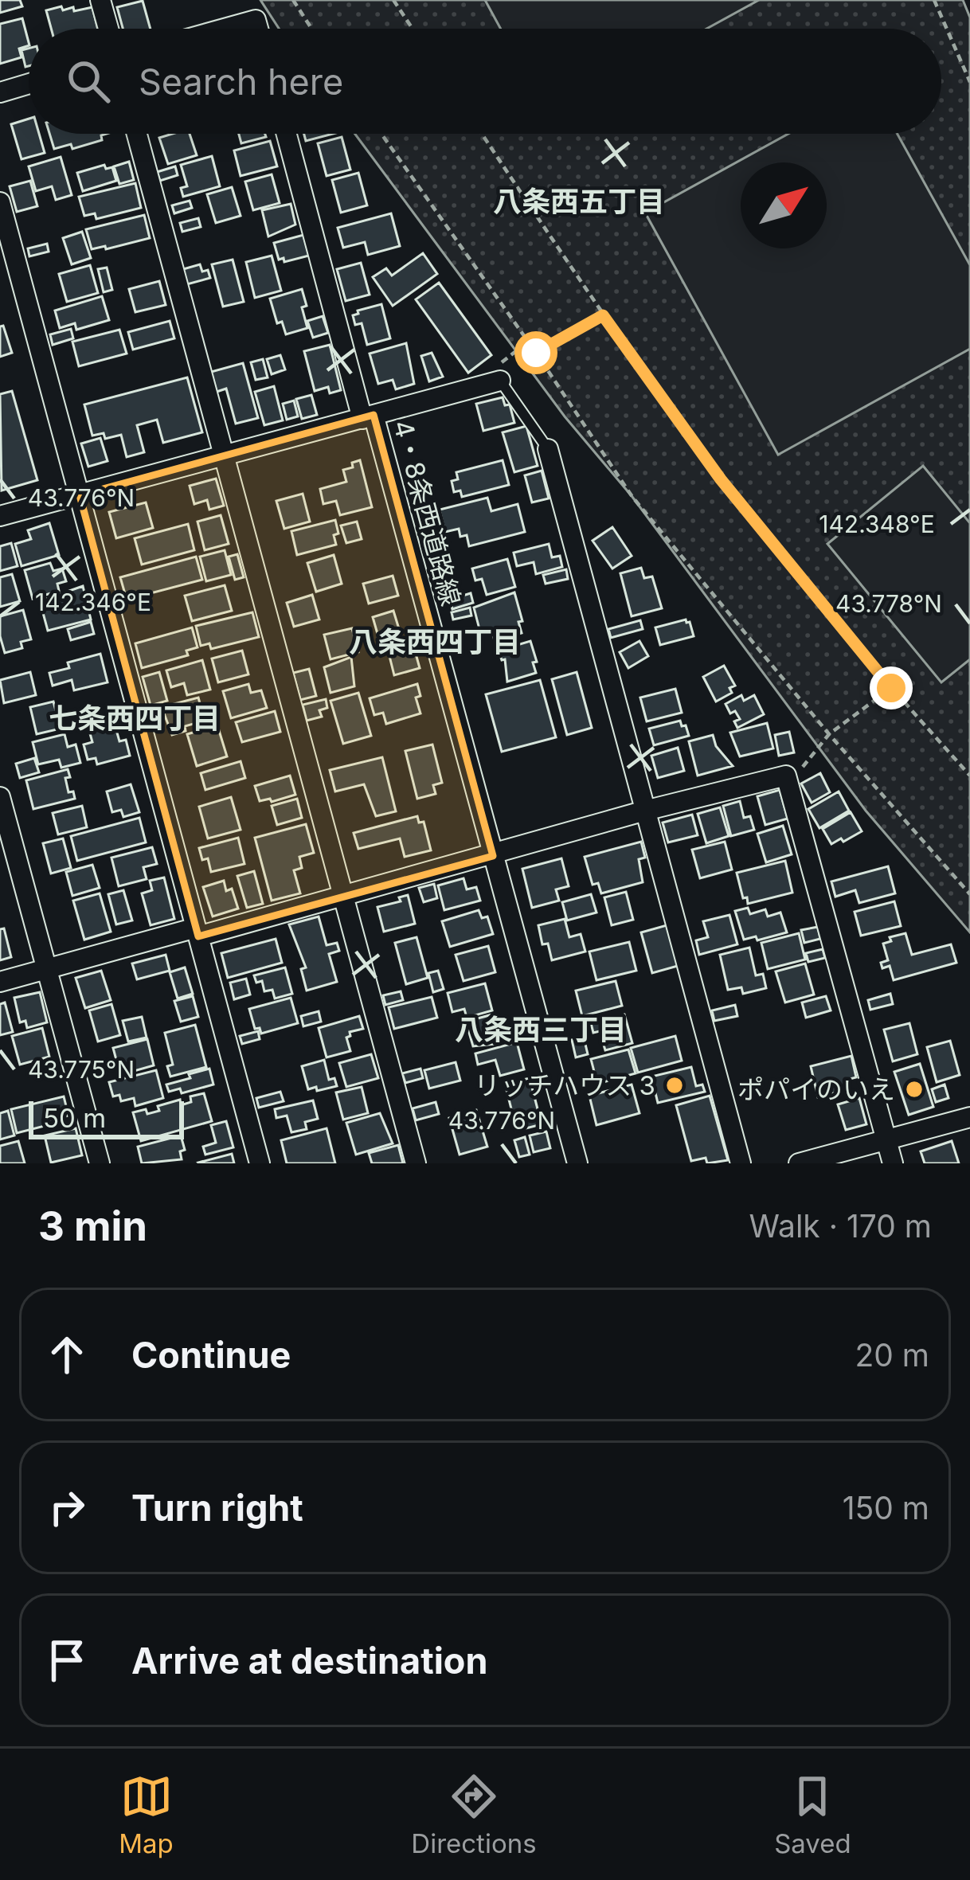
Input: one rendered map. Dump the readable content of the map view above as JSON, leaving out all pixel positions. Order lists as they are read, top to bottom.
{
  "streets": {
    "street": ["4・8条西道路線"]
  },
  "districts": [
    "八条西五丁目",
    "八条西四丁目",
    "七条西四丁目",
    "八条西三丁目"
  ],
  "places": ["リッチハウス 3", "ポパイのいえ"],
  "scale_bar": "50 m",
  "north": "top right",
  "page": {
    "search": "Search here",
    "scale": "50 m",
    "heading": ["3 min", "Walk · 170 m"],
    "list": [
      ["Continue", "20 m"],
      ["Turn right", "150 m"],
      "Arrive at destination"
    ],
    "nav": ["Map", "Directions", "Saved"]
  },
  "coordinates": [
    "43.776°N",
    "142.348°E",
    "142.346°E",
    "43.778°N",
    "43.775°N"
  ]
}
